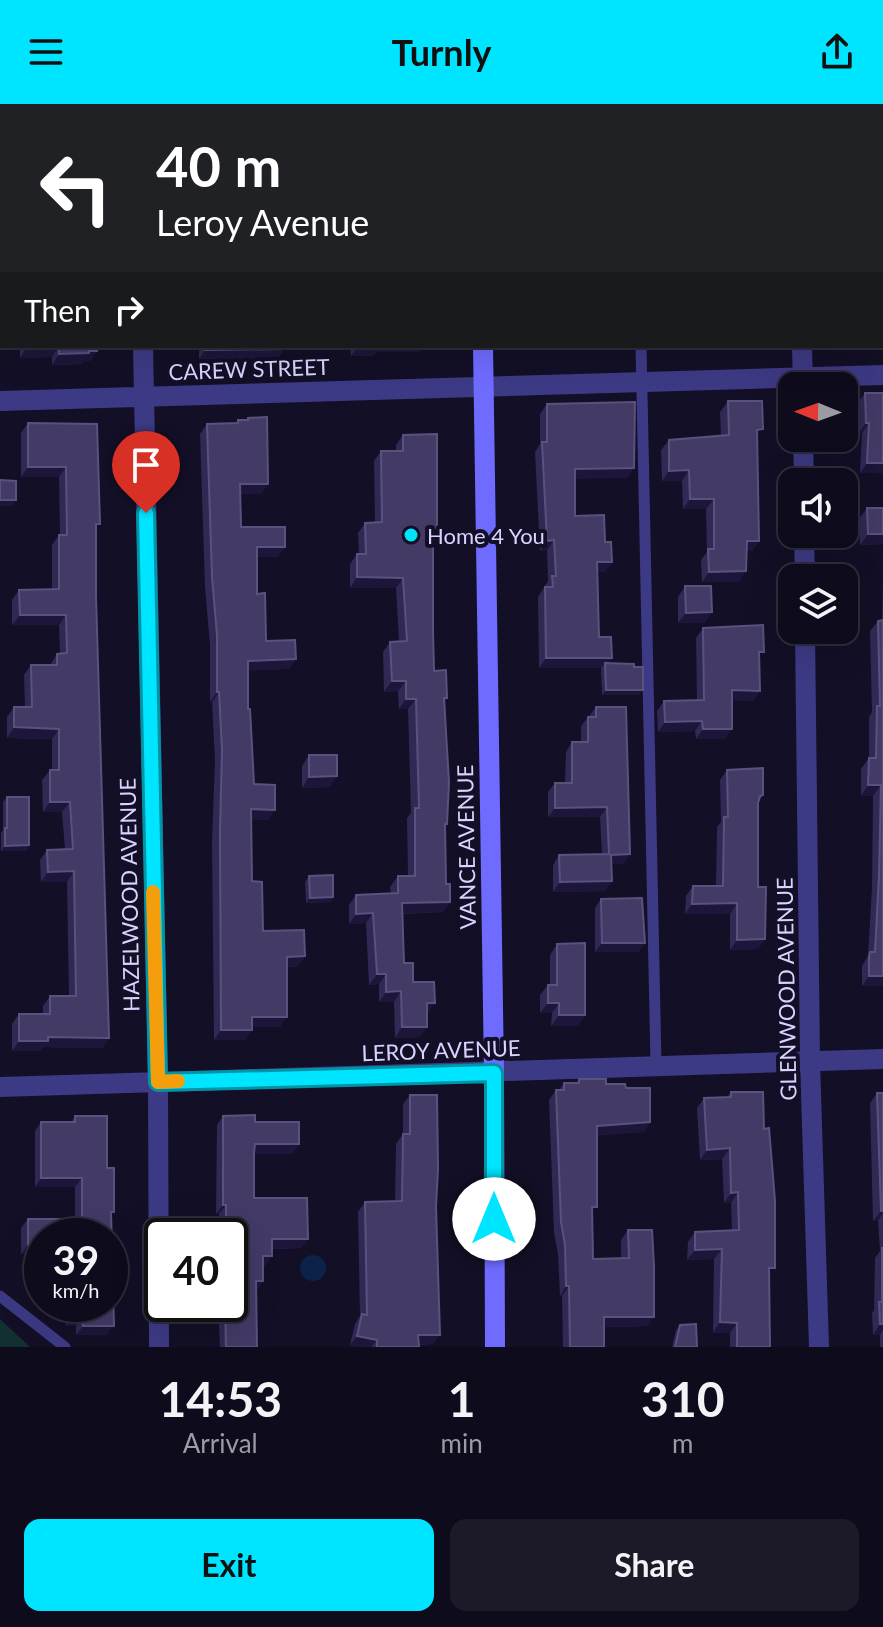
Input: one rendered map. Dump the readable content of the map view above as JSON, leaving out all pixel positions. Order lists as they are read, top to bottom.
{
  "streets": {
    "street": [
      "CAREW STREET",
      "VANCE AVENUE",
      "HAZELWOOD AVENUE",
      "GLENWOOD AVENUE",
      "LEROY AVENUE"
    ]
  },
  "crossings": [
    ["CAREW STREET", "VANCE AVENUE"],
    ["CAREW STREET", "HAZELWOOD AVENUE"],
    ["VANCE AVENUE", "LEROY AVENUE"],
    ["HAZELWOOD AVENUE", "LEROY AVENUE"],
    ["GLENWOOD AVENUE", "LEROY AVENUE"]
  ],
  "places": ["Home 4 You"],
  "north": "left",
  "page": {
    "header": "Turnly",
    "turn": ["40 m", "Leroy Avenue"],
    "then": "Then",
    "speed": "39 km/h",
    "limit": "40",
    "eta": [
      "14:53",
      "Arrival",
      "1",
      "min",
      "310",
      "m"
    ],
    "buttons": ["Exit", "Share"]
  }
}
